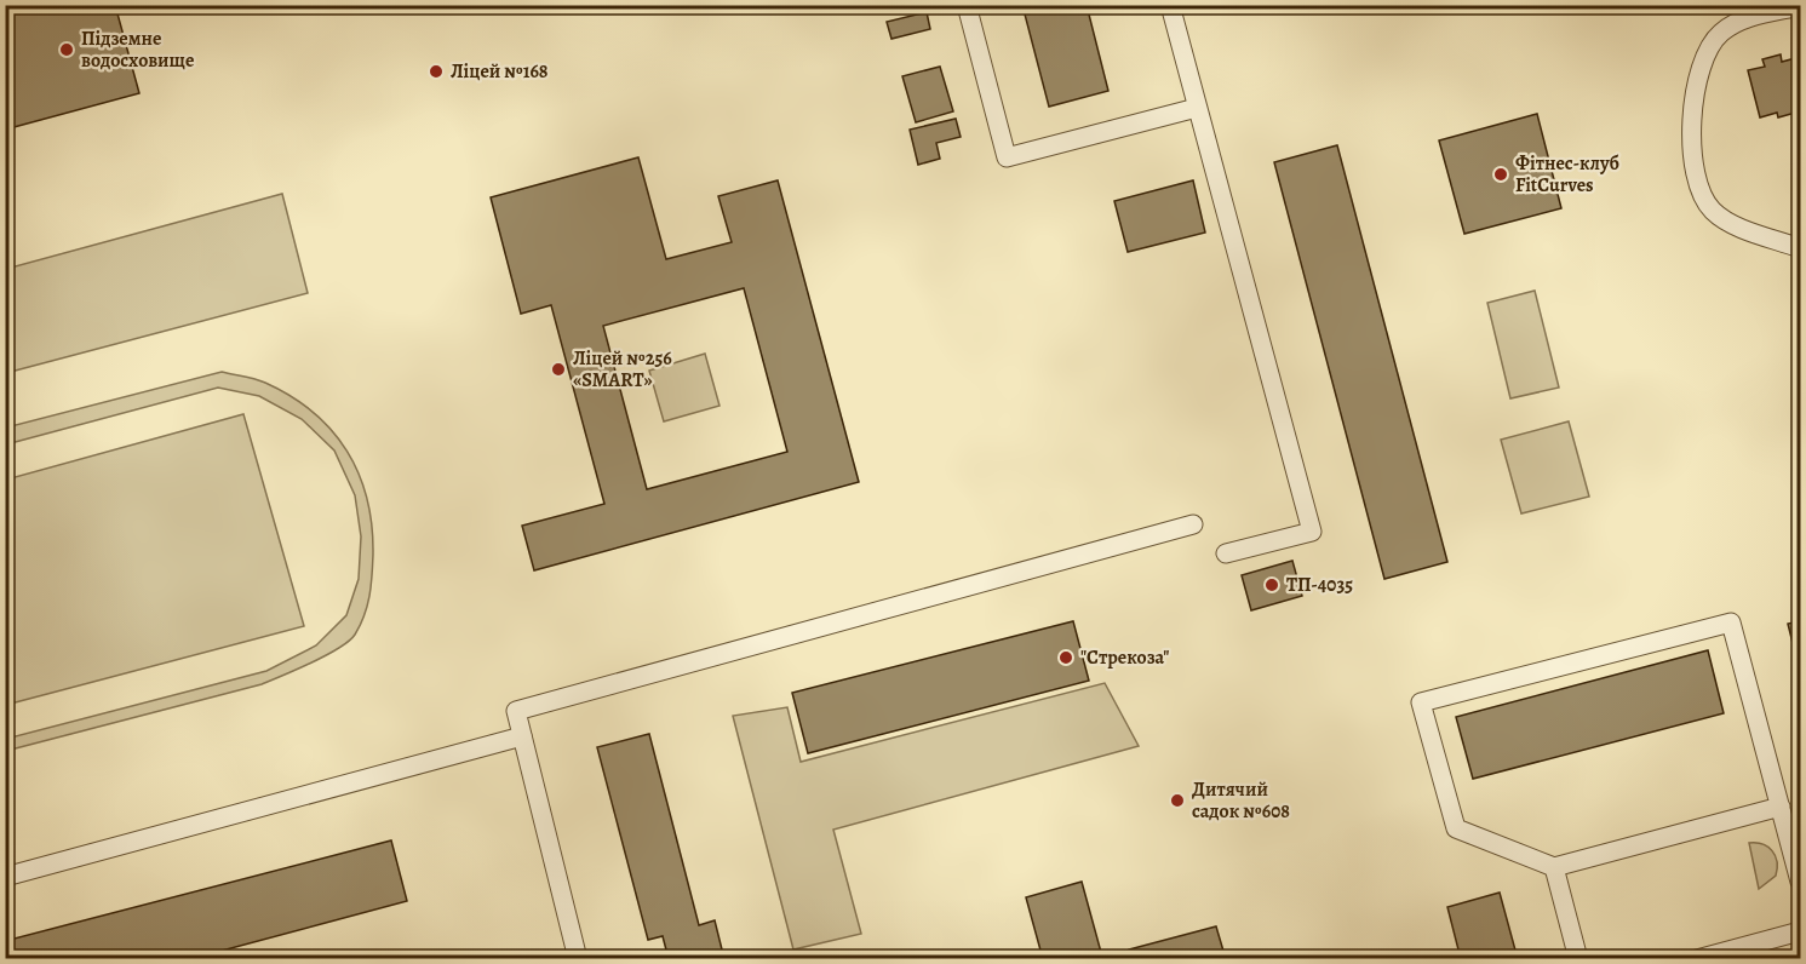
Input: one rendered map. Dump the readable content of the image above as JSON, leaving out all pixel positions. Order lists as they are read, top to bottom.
{
  "places": [
    "Підземне водосховище",
    "Ліцей №168",
    "Фітнес-клуб FitCurves",
    "Ліцей №256 «SMART»",
    "ТП-4035",
    "\"Стрекоза\"",
    "Дитячий садок №608"
  ]
}
